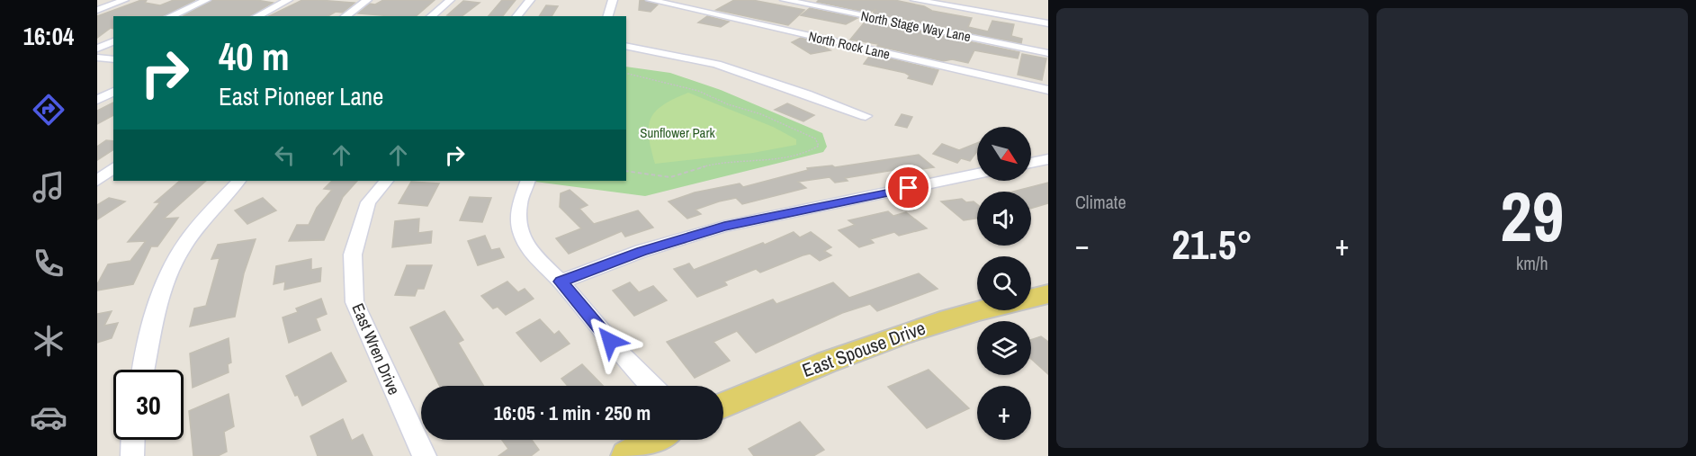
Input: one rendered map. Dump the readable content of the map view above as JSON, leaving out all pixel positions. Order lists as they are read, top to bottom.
{
  "streets": {
    "main road": ["East Spouse Drive"],
    "street": ["North Stage Way Lane", "North Rock Lane", "East Wren Drive"]
  },
  "parks": ["Sunflower Park"],
  "north": "bottom right",
  "page": {
    "tabs": "16:04",
    "tile": [
      "Climate",
      ["29", "km/h"]
    ],
    "turn": ["40 m", "East Pioneer Lane"],
    "map_buttons": "+",
    "heat": ["−", "21.5°", "+"],
    "limit": "30",
    "trip": "16:05 · 1 min · 250 m"
  }
}
